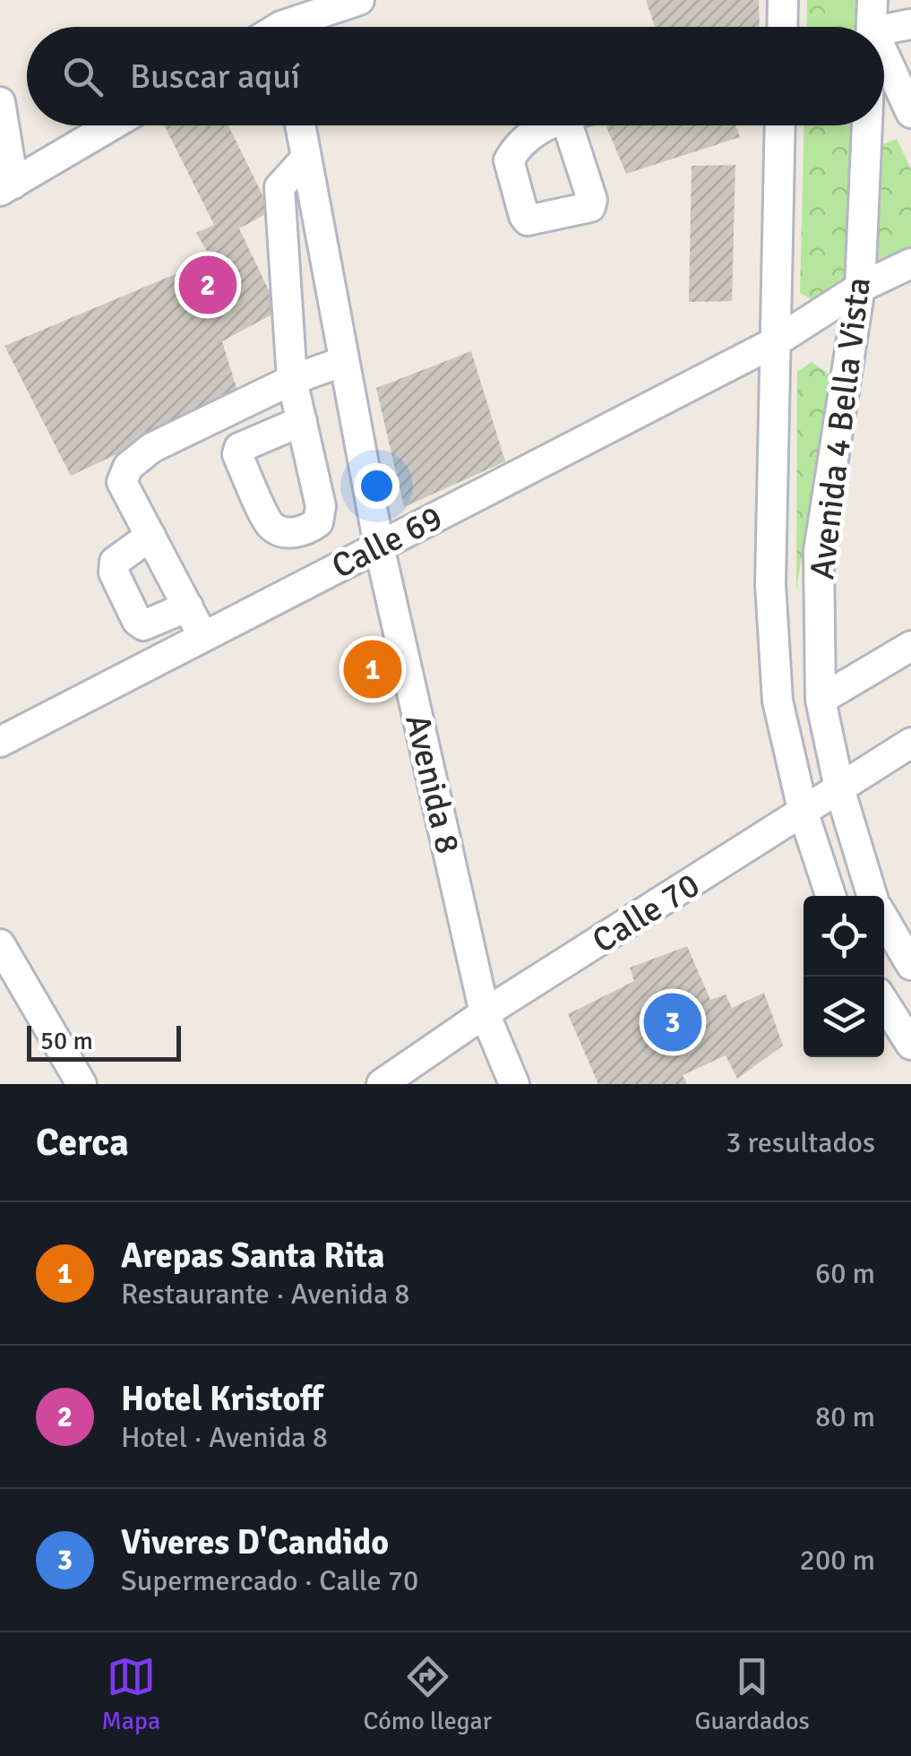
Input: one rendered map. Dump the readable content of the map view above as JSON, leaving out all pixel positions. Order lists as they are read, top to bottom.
{
  "streets": {
    "street": [
      "Avenida 4 Bella Vista",
      "Calle 69",
      "Avenida 8",
      "Calle 70"
    ]
  },
  "crossings": [
    ["Avenida 4 Bella Vista", "Calle 69"],
    ["Avenida 4 Bella Vista", "Calle 70"],
    ["Calle 69", "Avenida 8"],
    ["Avenida 8", "Calle 70"]
  ],
  "scale_bar": "50 m",
  "page": {
    "search": "Buscar aquí",
    "pins": ["2", "1", "3"],
    "scale": "50 m",
    "heading": ["Cerca", "3 resultados"],
    "list": [
      {
        "mark": "1",
        "name": "Arepas Santa Rita",
        "note": "Restaurante · Avenida 8",
        "value": "60 m"
      },
      {
        "mark": "2",
        "name": "Hotel Kristoff",
        "note": "Hotel · Avenida 8",
        "value": "80 m"
      },
      {
        "mark": "3",
        "name": "Viveres D'Candido",
        "note": "Supermercado · Calle 70",
        "value": "200 m"
      }
    ],
    "nav": ["Mapa", "Cómo llegar", "Guardados"]
  }
}
